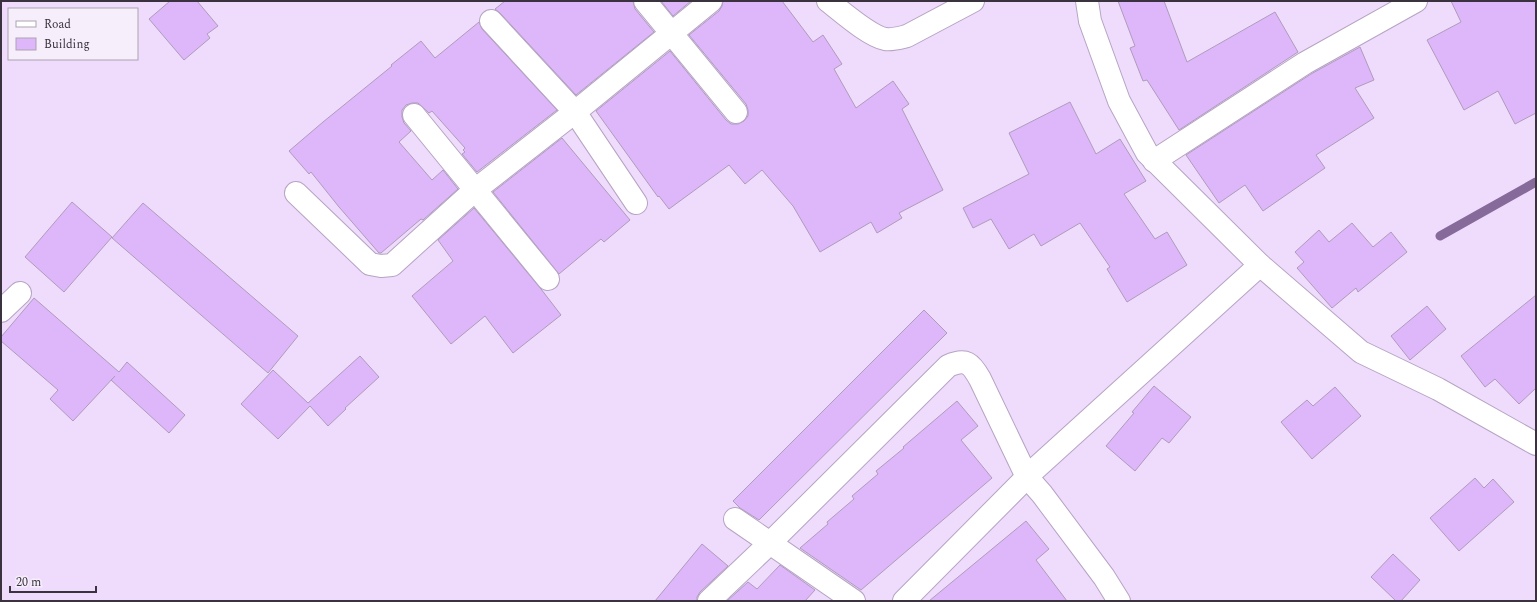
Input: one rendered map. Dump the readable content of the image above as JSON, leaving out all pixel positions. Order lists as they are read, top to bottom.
{
  "legend": ["Road", "Building"],
  "scale_bar": "20 m"
}
